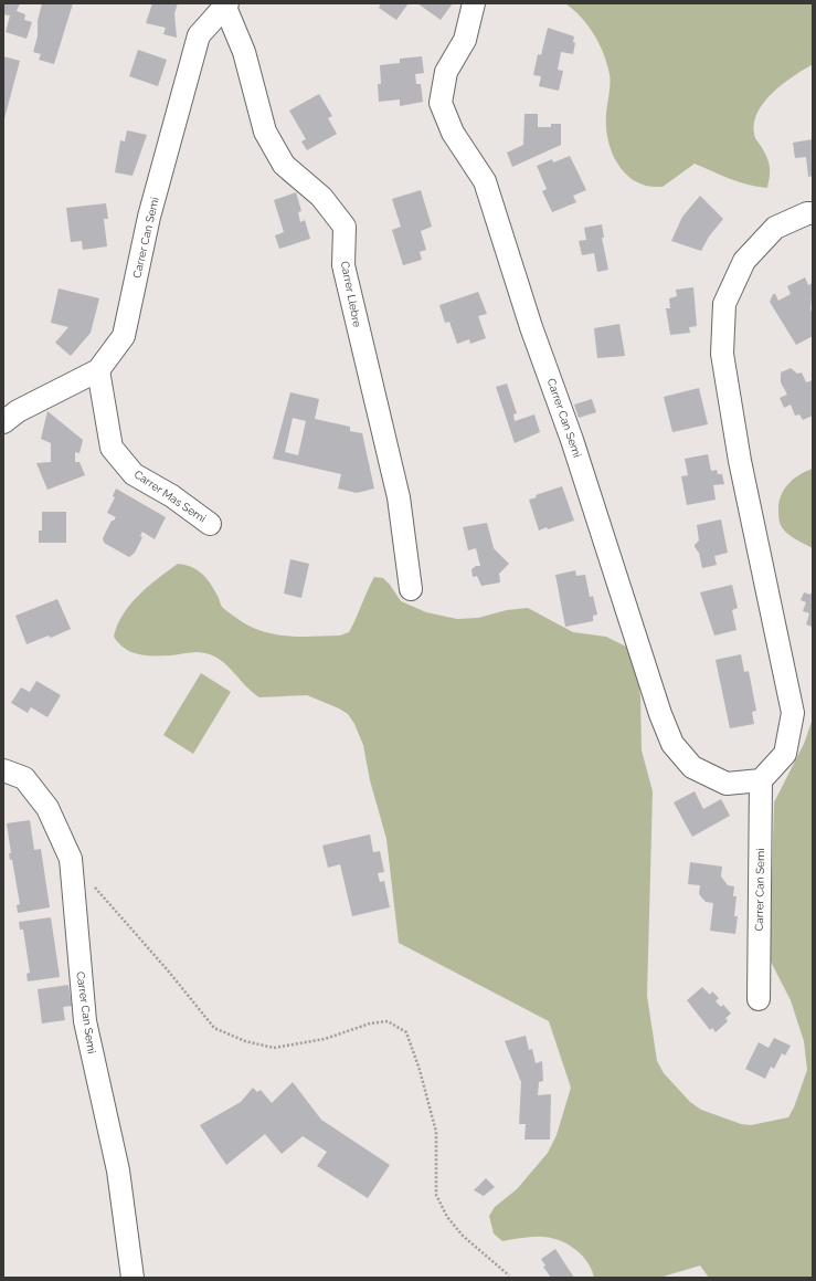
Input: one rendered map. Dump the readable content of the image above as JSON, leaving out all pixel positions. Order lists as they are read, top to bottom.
{
  "streets": {
    "street": ["Carrer Can Semi", "Carrer Llebre", "Carrer Mas Semi"]
  },
  "crossings": [
    ["Carrer Can Semi", "Carrer Llebre"],
    ["Carrer Can Semi", "Carrer Mas Semi"]
  ]
}
